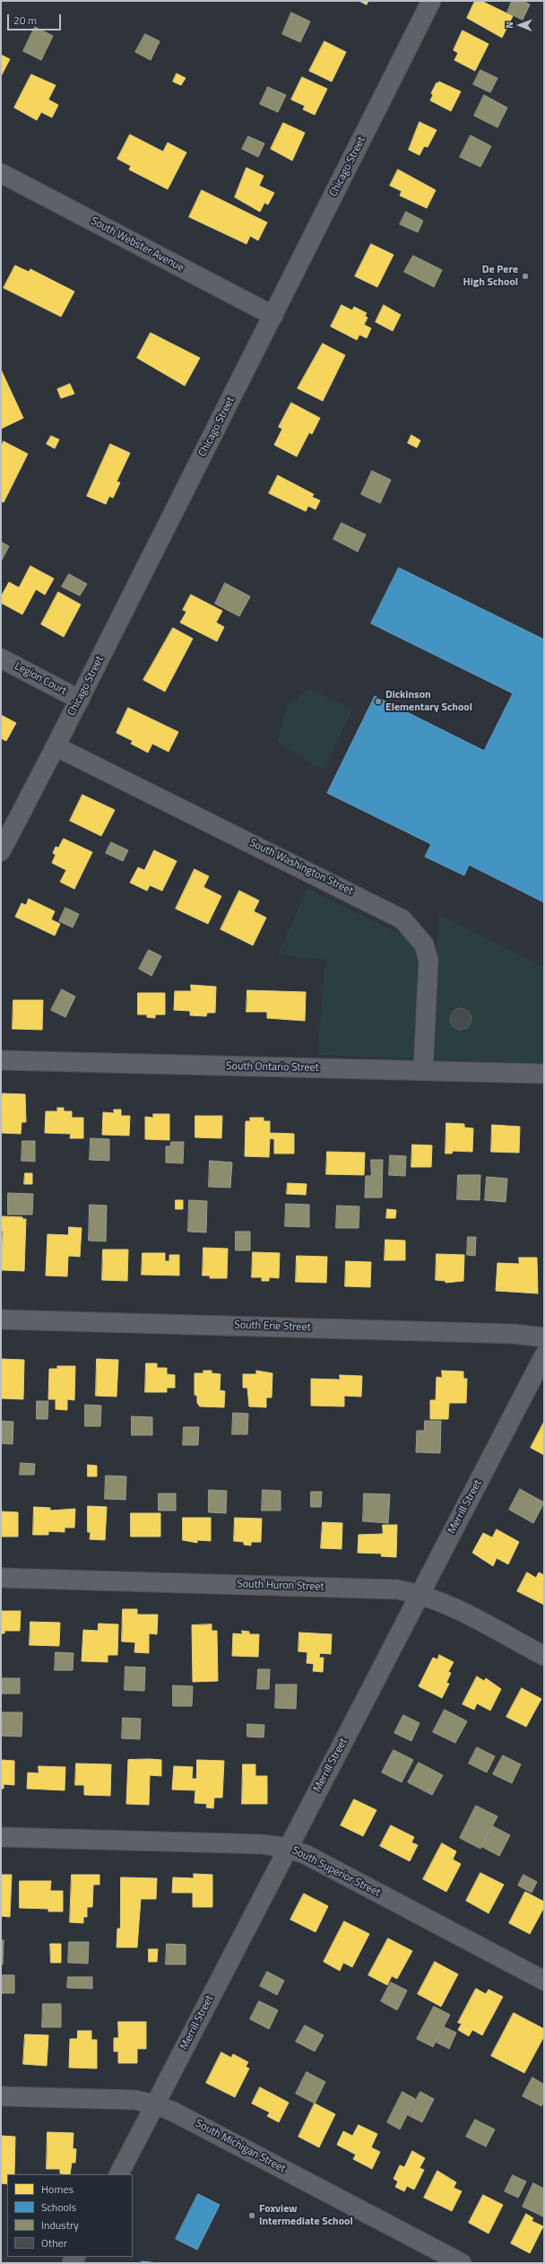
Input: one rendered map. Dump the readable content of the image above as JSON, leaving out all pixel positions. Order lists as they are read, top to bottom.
{
  "streets": {
    "street": [
      "Chicago Street",
      "South Webster Avenue",
      "Legion Court",
      "South Washington Street",
      "South Ontario Street",
      "South Erie Street",
      "Merrill Street",
      "South Huron Street",
      "South Superior Street",
      "South Michigan Street"
    ]
  },
  "crossings": [
    ["Chicago Street", "South Webster Avenue"],
    ["Chicago Street", "Legion Court"],
    ["Chicago Street", "South Washington Street"],
    ["South Washington Street", "South Ontario Street"],
    ["Merrill Street", "South Huron Street"],
    ["Merrill Street", "South Superior Street"],
    ["Merrill Street", "South Michigan Street"]
  ],
  "places": ["De Pere High School", "Dickinson Elementary School", "Foxview Intermediate School"],
  "legend": [
    "Homes",
    "Schools",
    "Industry",
    "Other"
  ],
  "scale_bar": "20 m",
  "north": "left"
}
